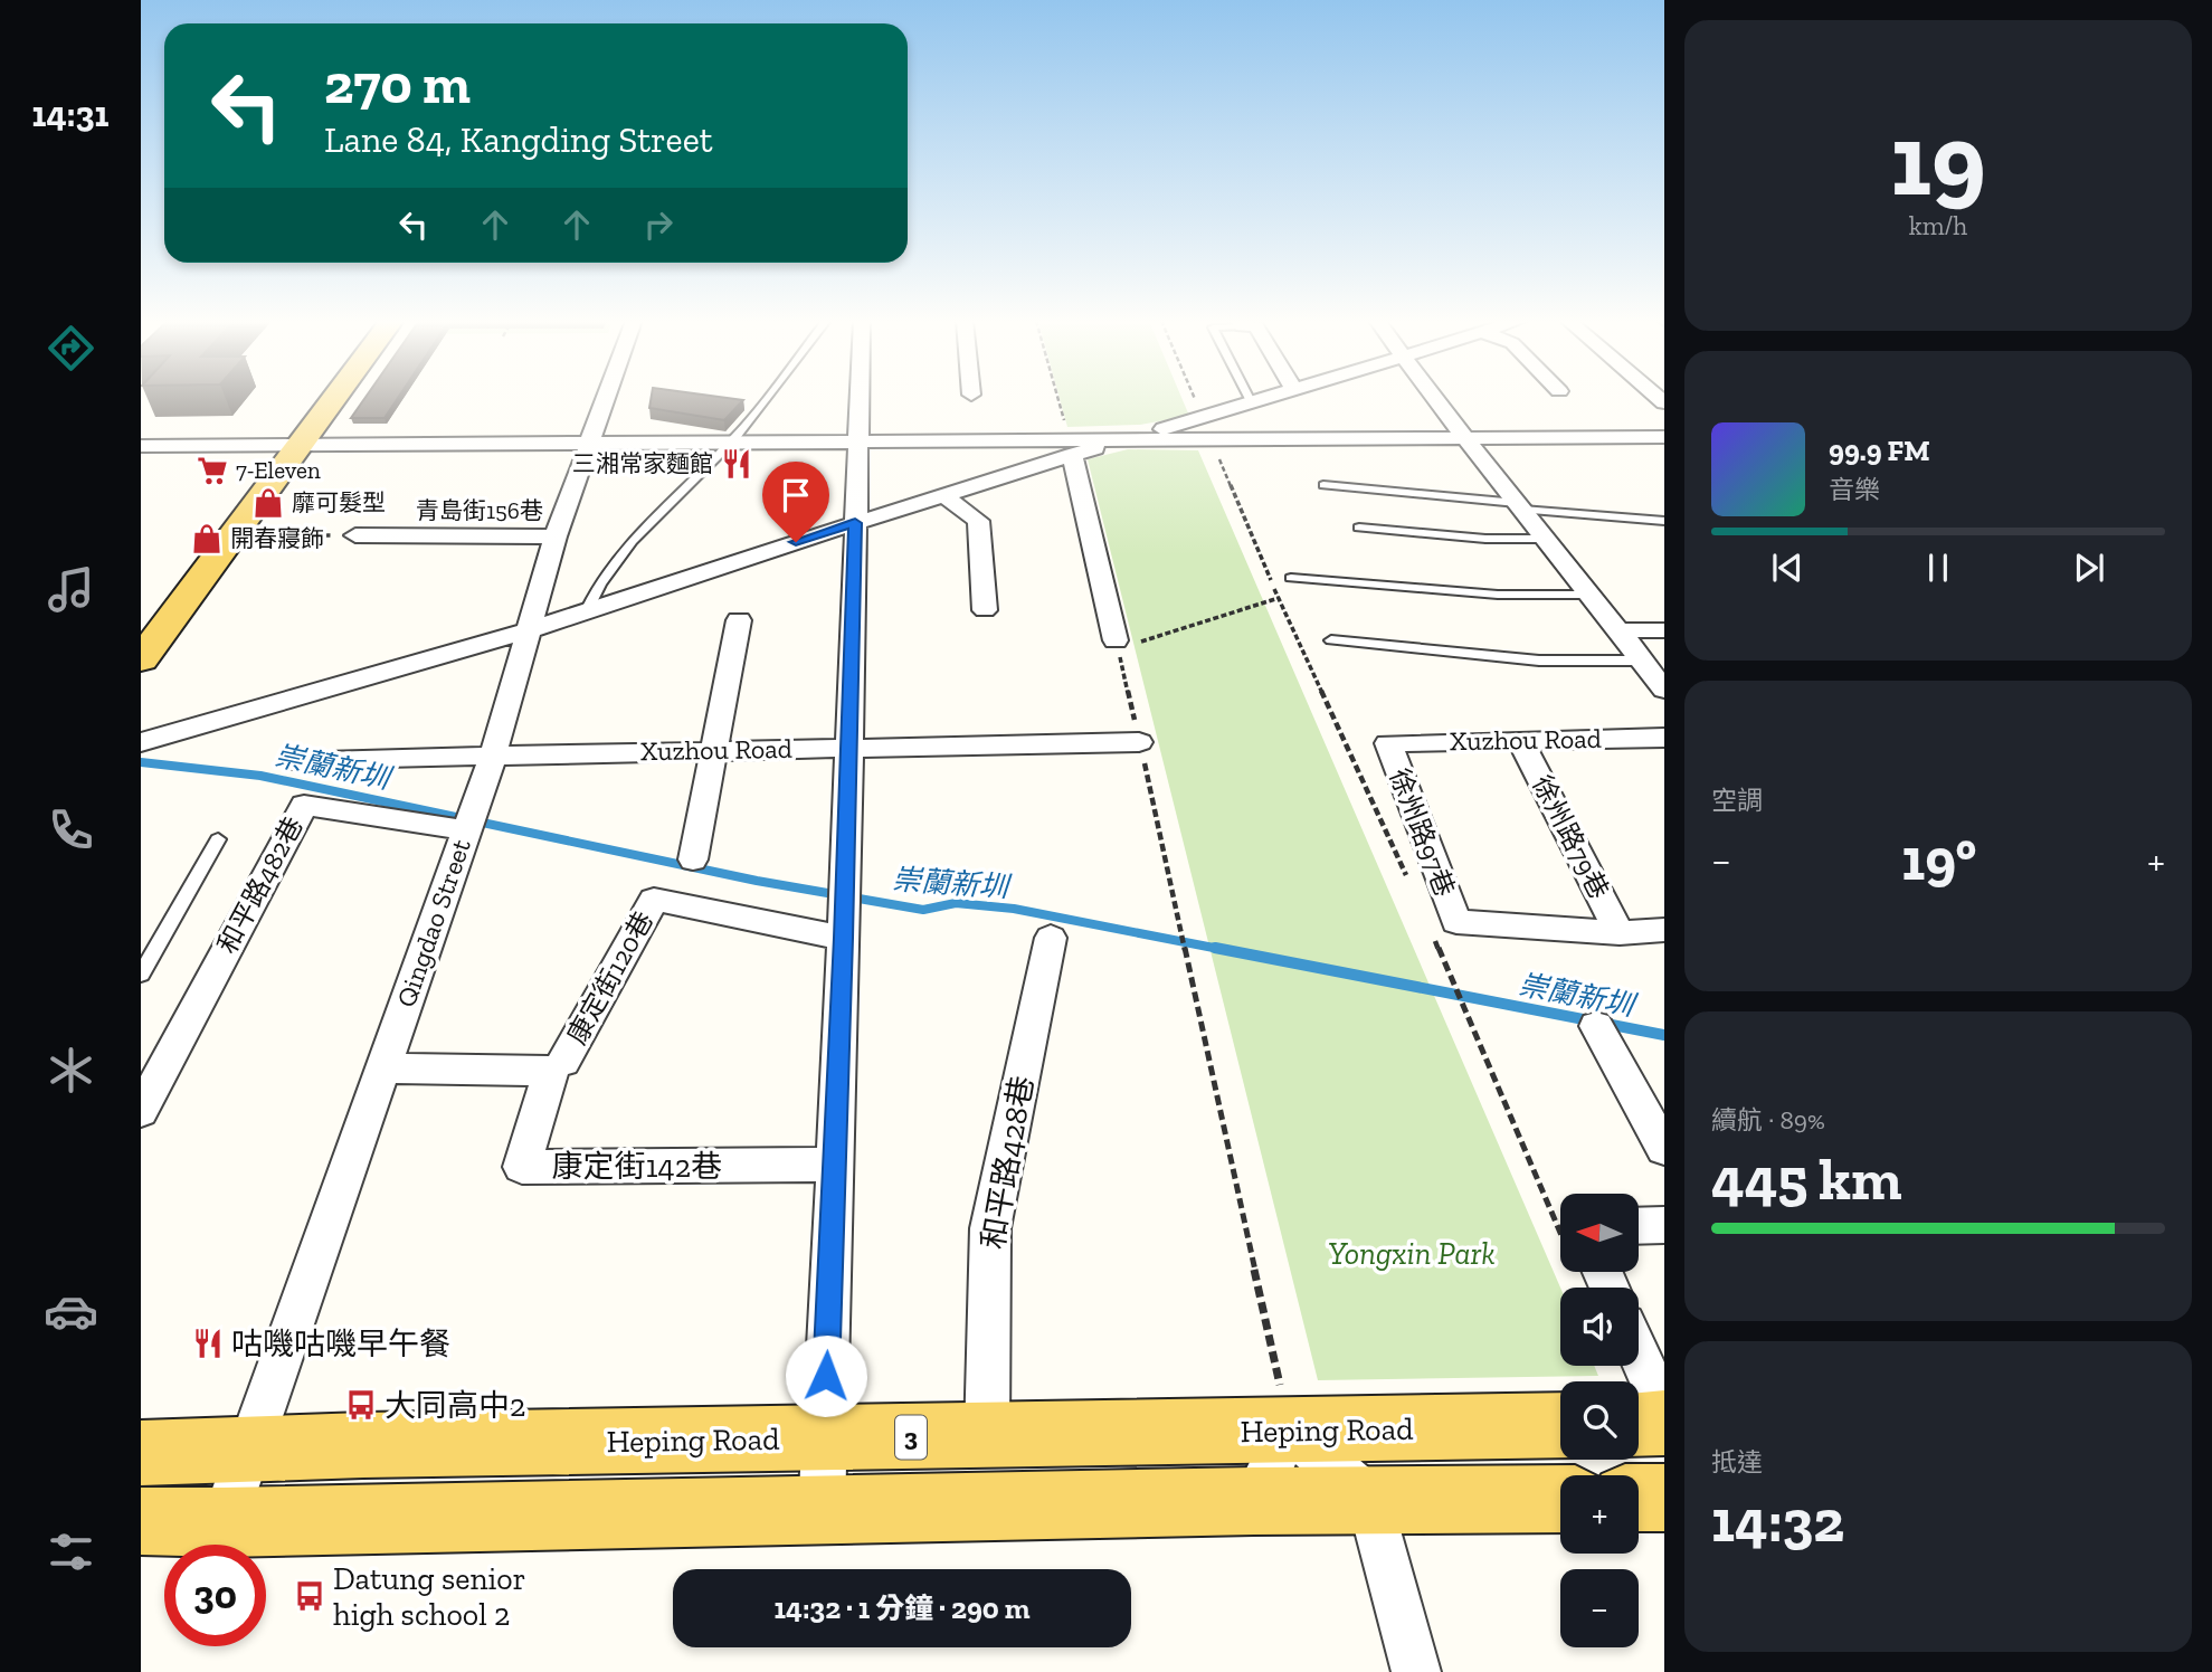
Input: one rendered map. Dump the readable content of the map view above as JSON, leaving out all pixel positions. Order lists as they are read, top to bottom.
{
  "streets": {
    "main road": ["Heping Road", "3"],
    "street": [
      "青島街156巷",
      "Xuzhou Road",
      "徐州路97巷",
      "徐州路79巷",
      "和平路482巷",
      "Qingdao Street",
      "康定街120巷",
      "和平路428巷",
      "康定街142巷"
    ]
  },
  "crossings": [
    ["青島街156巷", "Qingdao Street"],
    ["Xuzhou Road", "徐州路97巷"],
    ["Xuzhou Road", "徐州路79巷"],
    ["Xuzhou Road", "Qingdao Street"],
    ["和平路482巷", "Qingdao Street"],
    ["Qingdao Street", "康定街142巷"],
    ["Qingdao Street", "Heping Road"],
    ["和平路428巷", "Heping Road"]
  ],
  "water": ["崇蘭新圳"],
  "parks": ["Yongxin Park"],
  "places": {
    "restaurant": ["三湘常家麵館", "咕嘰咕嘰早午餐"],
    "supermarket": ["7-Eleven"],
    "shop": ["靡可髮型", "開春寢飾"],
    "bus stop": ["大同高中2", "Datung senior high school 2"]
  },
  "north": "left",
  "page": {
    "tabs": "14:31",
    "tile": [
      ["19", "km/h"],
      "空調",
      ["續航 · 89%", "445 km"],
      ["抵達", "14:32"]
    ],
    "turn": ["270 m", "Lane 84, Kangding Street"],
    "song": ["99.9 FM", "音樂"],
    "heat": ["−", "19°", "+"],
    "map_buttons": ["+", "−"],
    "limit": "30",
    "trip": "14:32 · 1 分鐘 · 290 m"
  }
}
